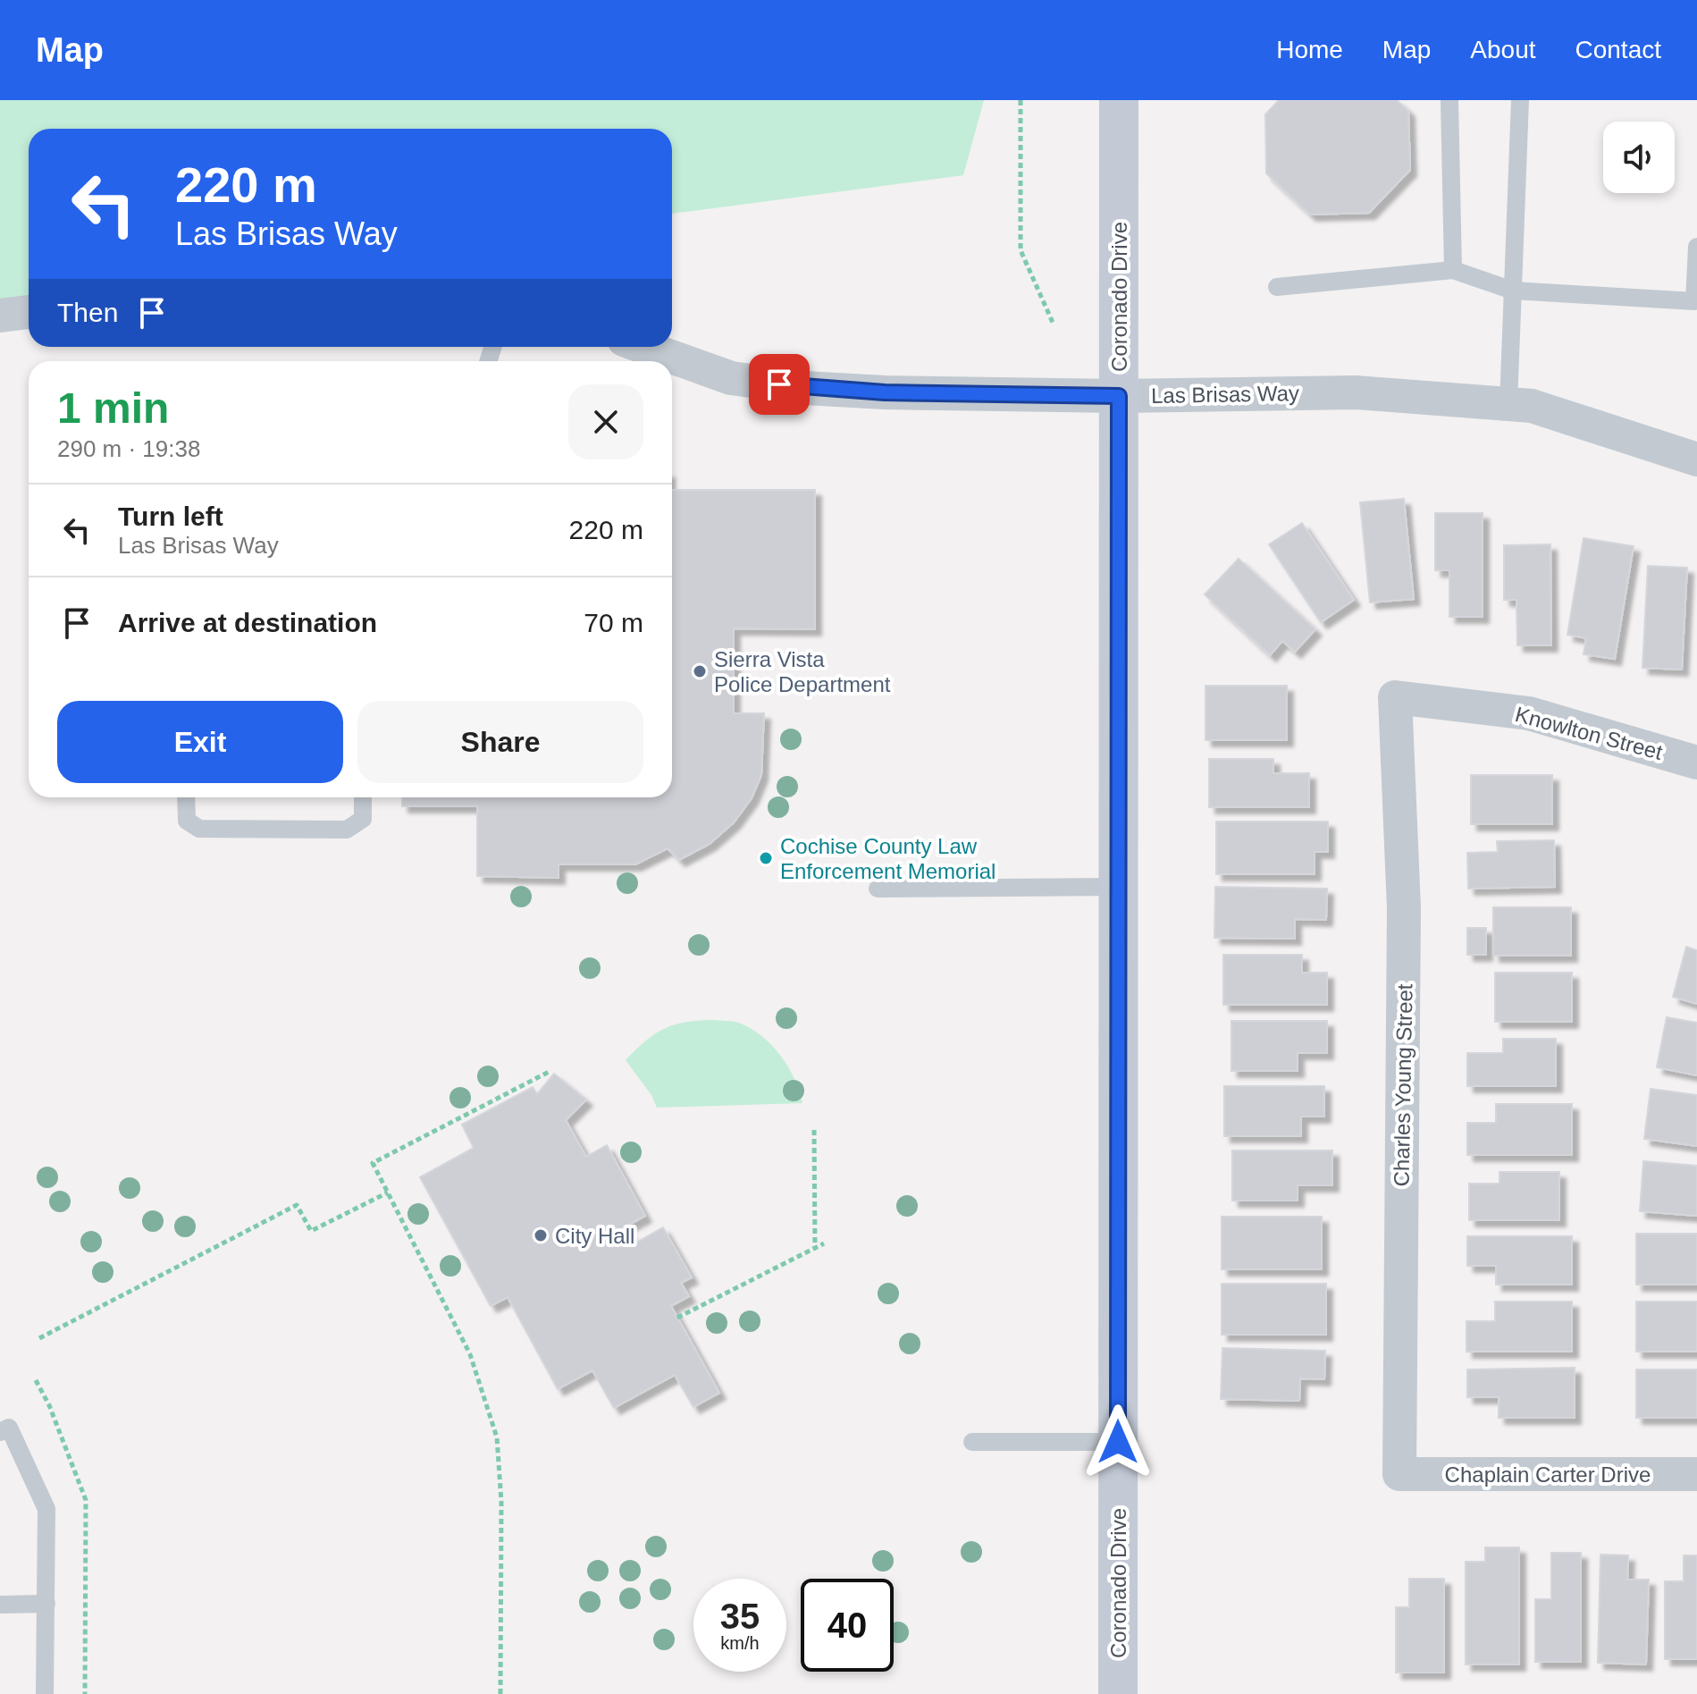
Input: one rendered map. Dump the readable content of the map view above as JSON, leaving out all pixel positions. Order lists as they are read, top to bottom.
{
  "streets": {
    "street": [
      "Coronado Drive",
      "Las Brisas Way",
      "Knowlton Street",
      "Charles Young Street",
      "Chaplain Carter Drive"
    ]
  },
  "crossings": [
    ["Coronado Drive", "Las Brisas Way"],
    ["Knowlton Street", "Charles Young Street"],
    ["Charles Young Street", "Chaplain Carter Drive"]
  ],
  "places": ["Sierra Vista Police Department", "Cochise County Law Enforcement Memorial", "City Hall"],
  "page": {
    "header": "Map",
    "nav": [
      "Home",
      "Map",
      "About",
      "Contact"
    ],
    "turn": ["220 m", "Las Brisas Way"],
    "then": "Then",
    "heading": ["1 min", "290 m · 19:38"],
    "list": [
      {
        "name": "Turn left",
        "note": "Las Brisas Way",
        "value": "220 m"
      },
      {
        "name": "Arrive at destination",
        "value": "70 m"
      }
    ],
    "buttons": ["Exit", "Share"],
    "speed": "35 km/h",
    "limit": "40"
  }
}
